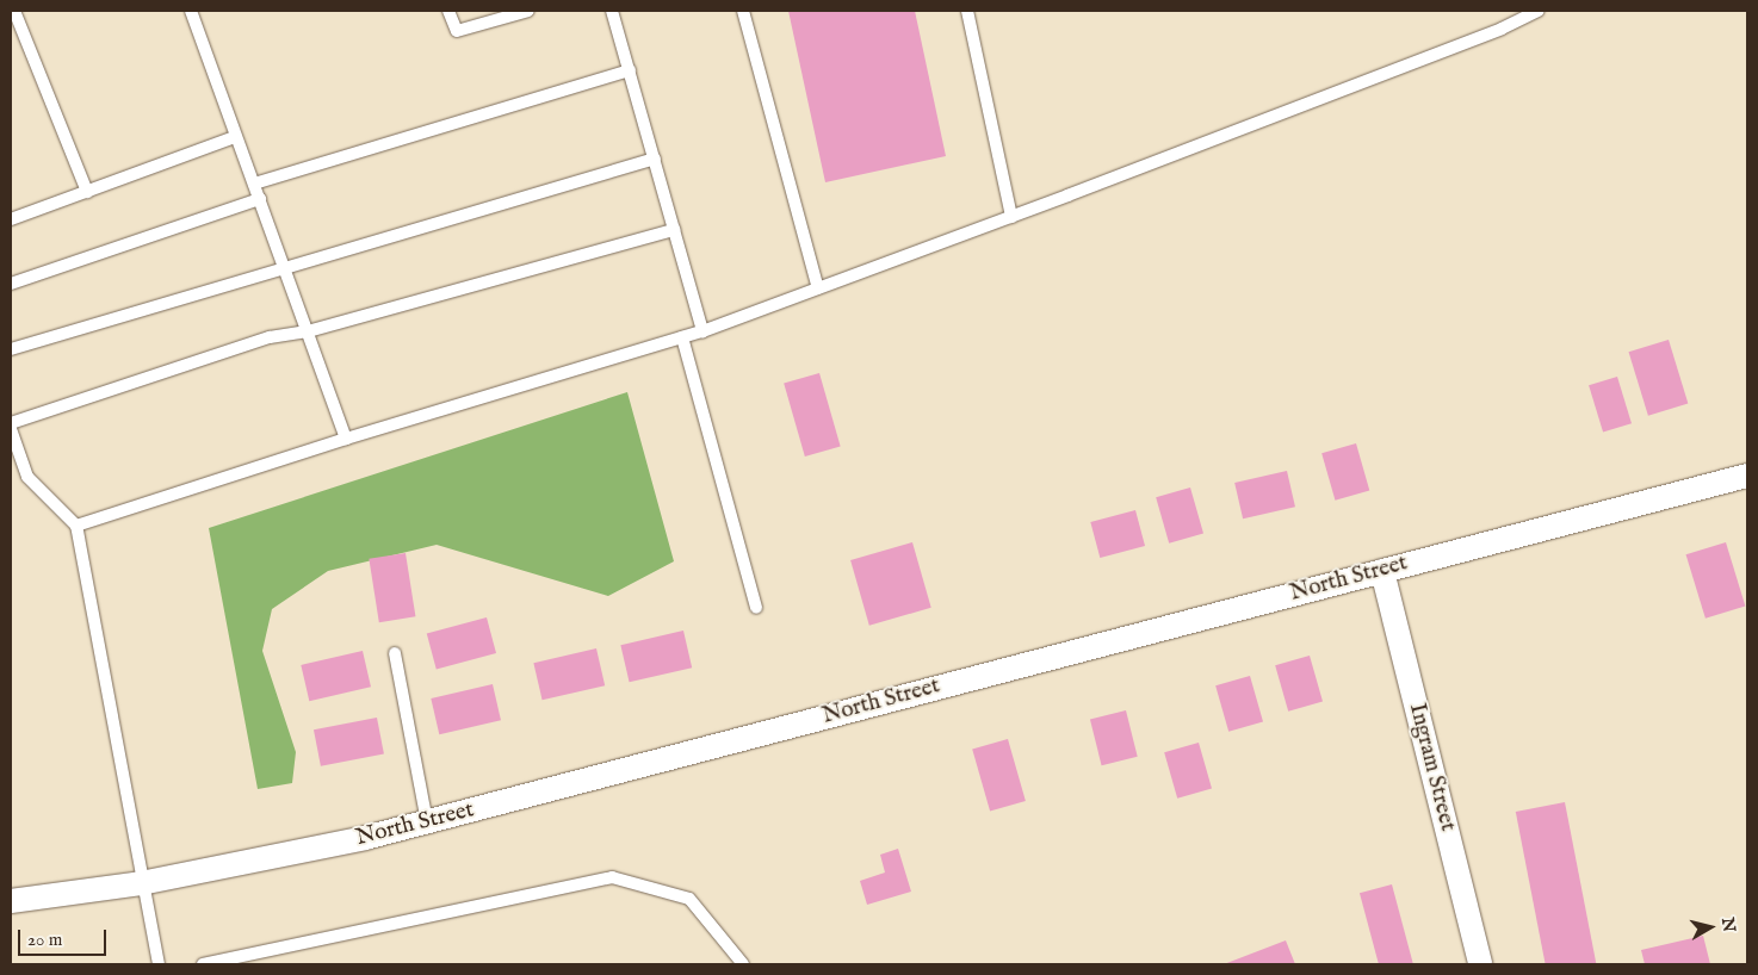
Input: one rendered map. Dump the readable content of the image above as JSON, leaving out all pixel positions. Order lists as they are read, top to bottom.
{
  "streets": {
    "street": ["North Street", "Ingram Street"]
  },
  "crossings": [
    ["North Street", "Ingram Street"]
  ],
  "scale_bar": "20 m",
  "north": "right"
}
